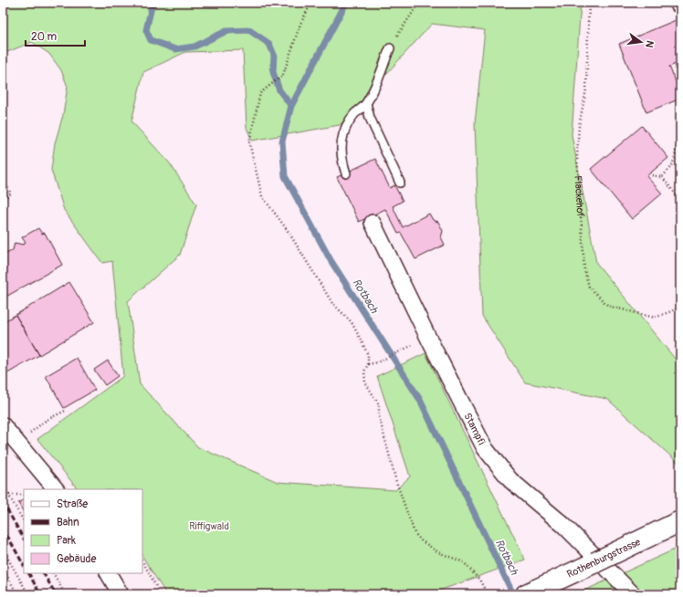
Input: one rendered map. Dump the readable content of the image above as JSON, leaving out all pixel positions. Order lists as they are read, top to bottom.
{
  "streets": {
    "main road": ["Rothenburgstrasse"],
    "street": ["Stampfi"],
    "path": ["Fläckehof"]
  },
  "water": ["Rotbach"],
  "parks": ["Riffigwald"],
  "legend": [
    "Straße",
    "Bahn",
    "Park",
    "Gebäude"
  ],
  "scale_bar": "20 m",
  "north": "right"
}
